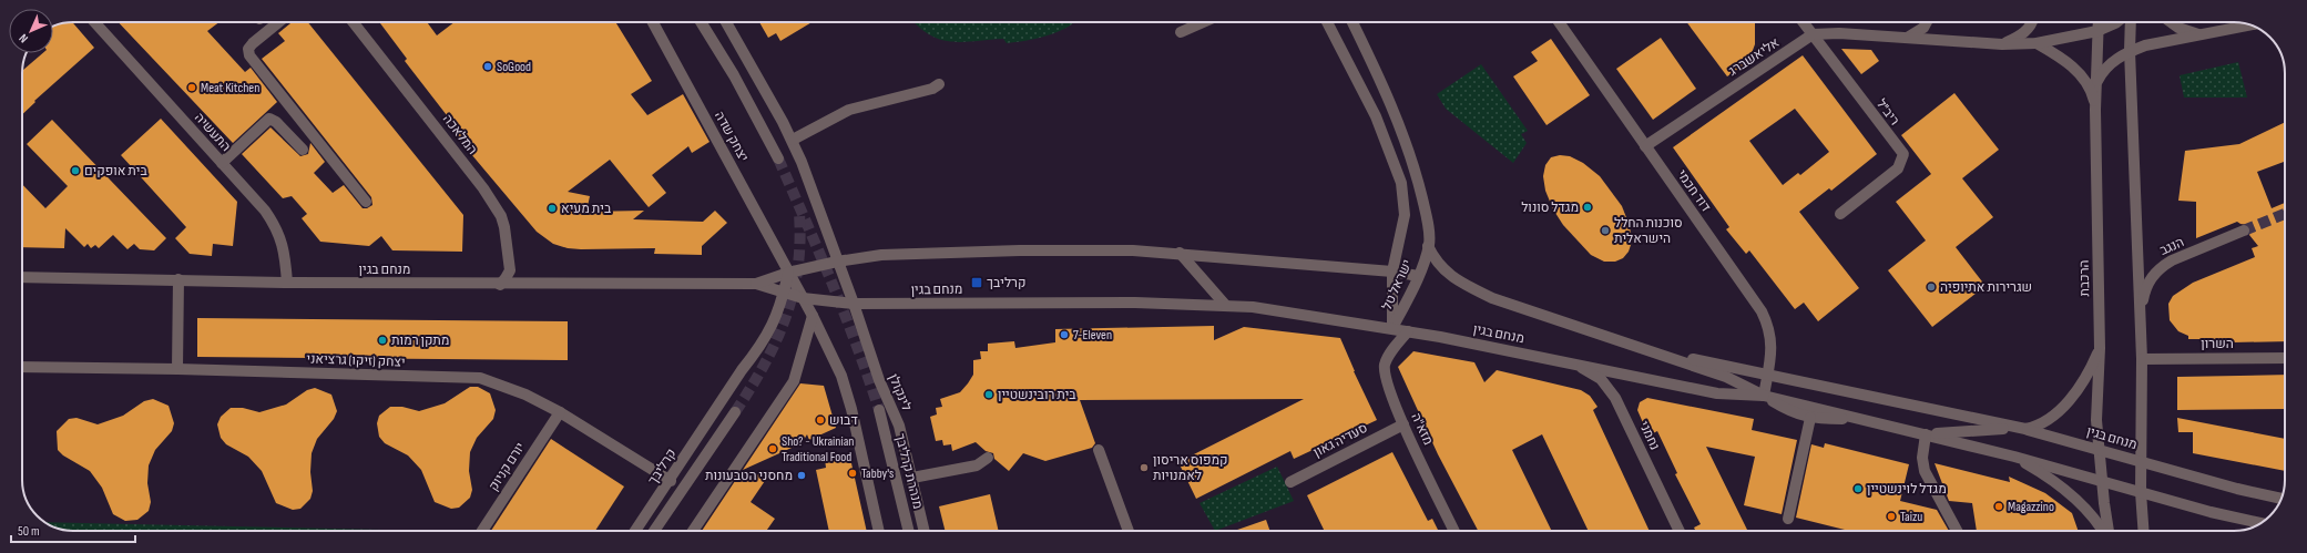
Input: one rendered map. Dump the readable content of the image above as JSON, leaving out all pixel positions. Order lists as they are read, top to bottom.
{
  "streets": {
    "street": [
      "אליאשברג",
      "ריב\"ל",
      "התעשיה",
      "המלאכה",
      "יצחק שדה",
      "דוד חכמי",
      "הנגב",
      "מנחם בגין",
      "הרכבת",
      "ישראל טל",
      "השרון",
      "יצחק (זיקו) גרציאני",
      "לינקולן",
      "מזא''ה",
      "נחמני",
      "סעדיה גאון",
      "יורם קניוק",
      "קרליבך",
      "מנהרת קרליבך"
    ]
  },
  "crossings": [
    ["אליאשברג", "ריב\"ל"],
    ["אליאשברג", "דוד חכמי"],
    ["אליאשברג", "הרכבת"],
    ["התעשיה", "מנחם בגין"],
    ["המלאכה", "מנחם בגין"],
    ["יצחק שדה", "מנחם בגין"],
    ["יצחק שדה", "קרליבך"],
    ["דוד חכמי", "מנחם בגין"],
    ["מנחם בגין", "הרכבת"],
    ["מנחם בגין", "ישראל טל"],
    ["מנחם בגין", "לינקולן"],
    ["מנחם בגין", "מזא''ה"],
    ["מנחם בגין", "נחמני"],
    ["מנחם בגין", "קרליבך"],
    ["יצחק (זיקו) גרציאני", "יורם קניוק"],
    ["יצחק (זיקו) גרציאני", "קרליבך"],
    ["מזא''ה", "סעדיה גאון"]
  ],
  "places": {
    "other": [
      "SoGood",
      "Meat Kitchen",
      "בית אופקים",
      "מגדל סונול",
      "בית מעיא",
      "סוכנות החלל הישראלית",
      "שגרירות אתיופיה",
      "7-Eleven",
      "מתקן רמות",
      "בית רובינשטיין",
      "דבוש",
      "Sho? - Ukrainian Traditional Food",
      "קמפוס אריסון לאמנויות",
      "Tabby's",
      "מחסני הטבעונות",
      "מגדל לוינשטיין",
      "Magazzino",
      "Taizu"
    ],
    "transit": ["קרליבך"]
  },
  "scale_bar": "50 m",
  "north": "bottom left"
}
